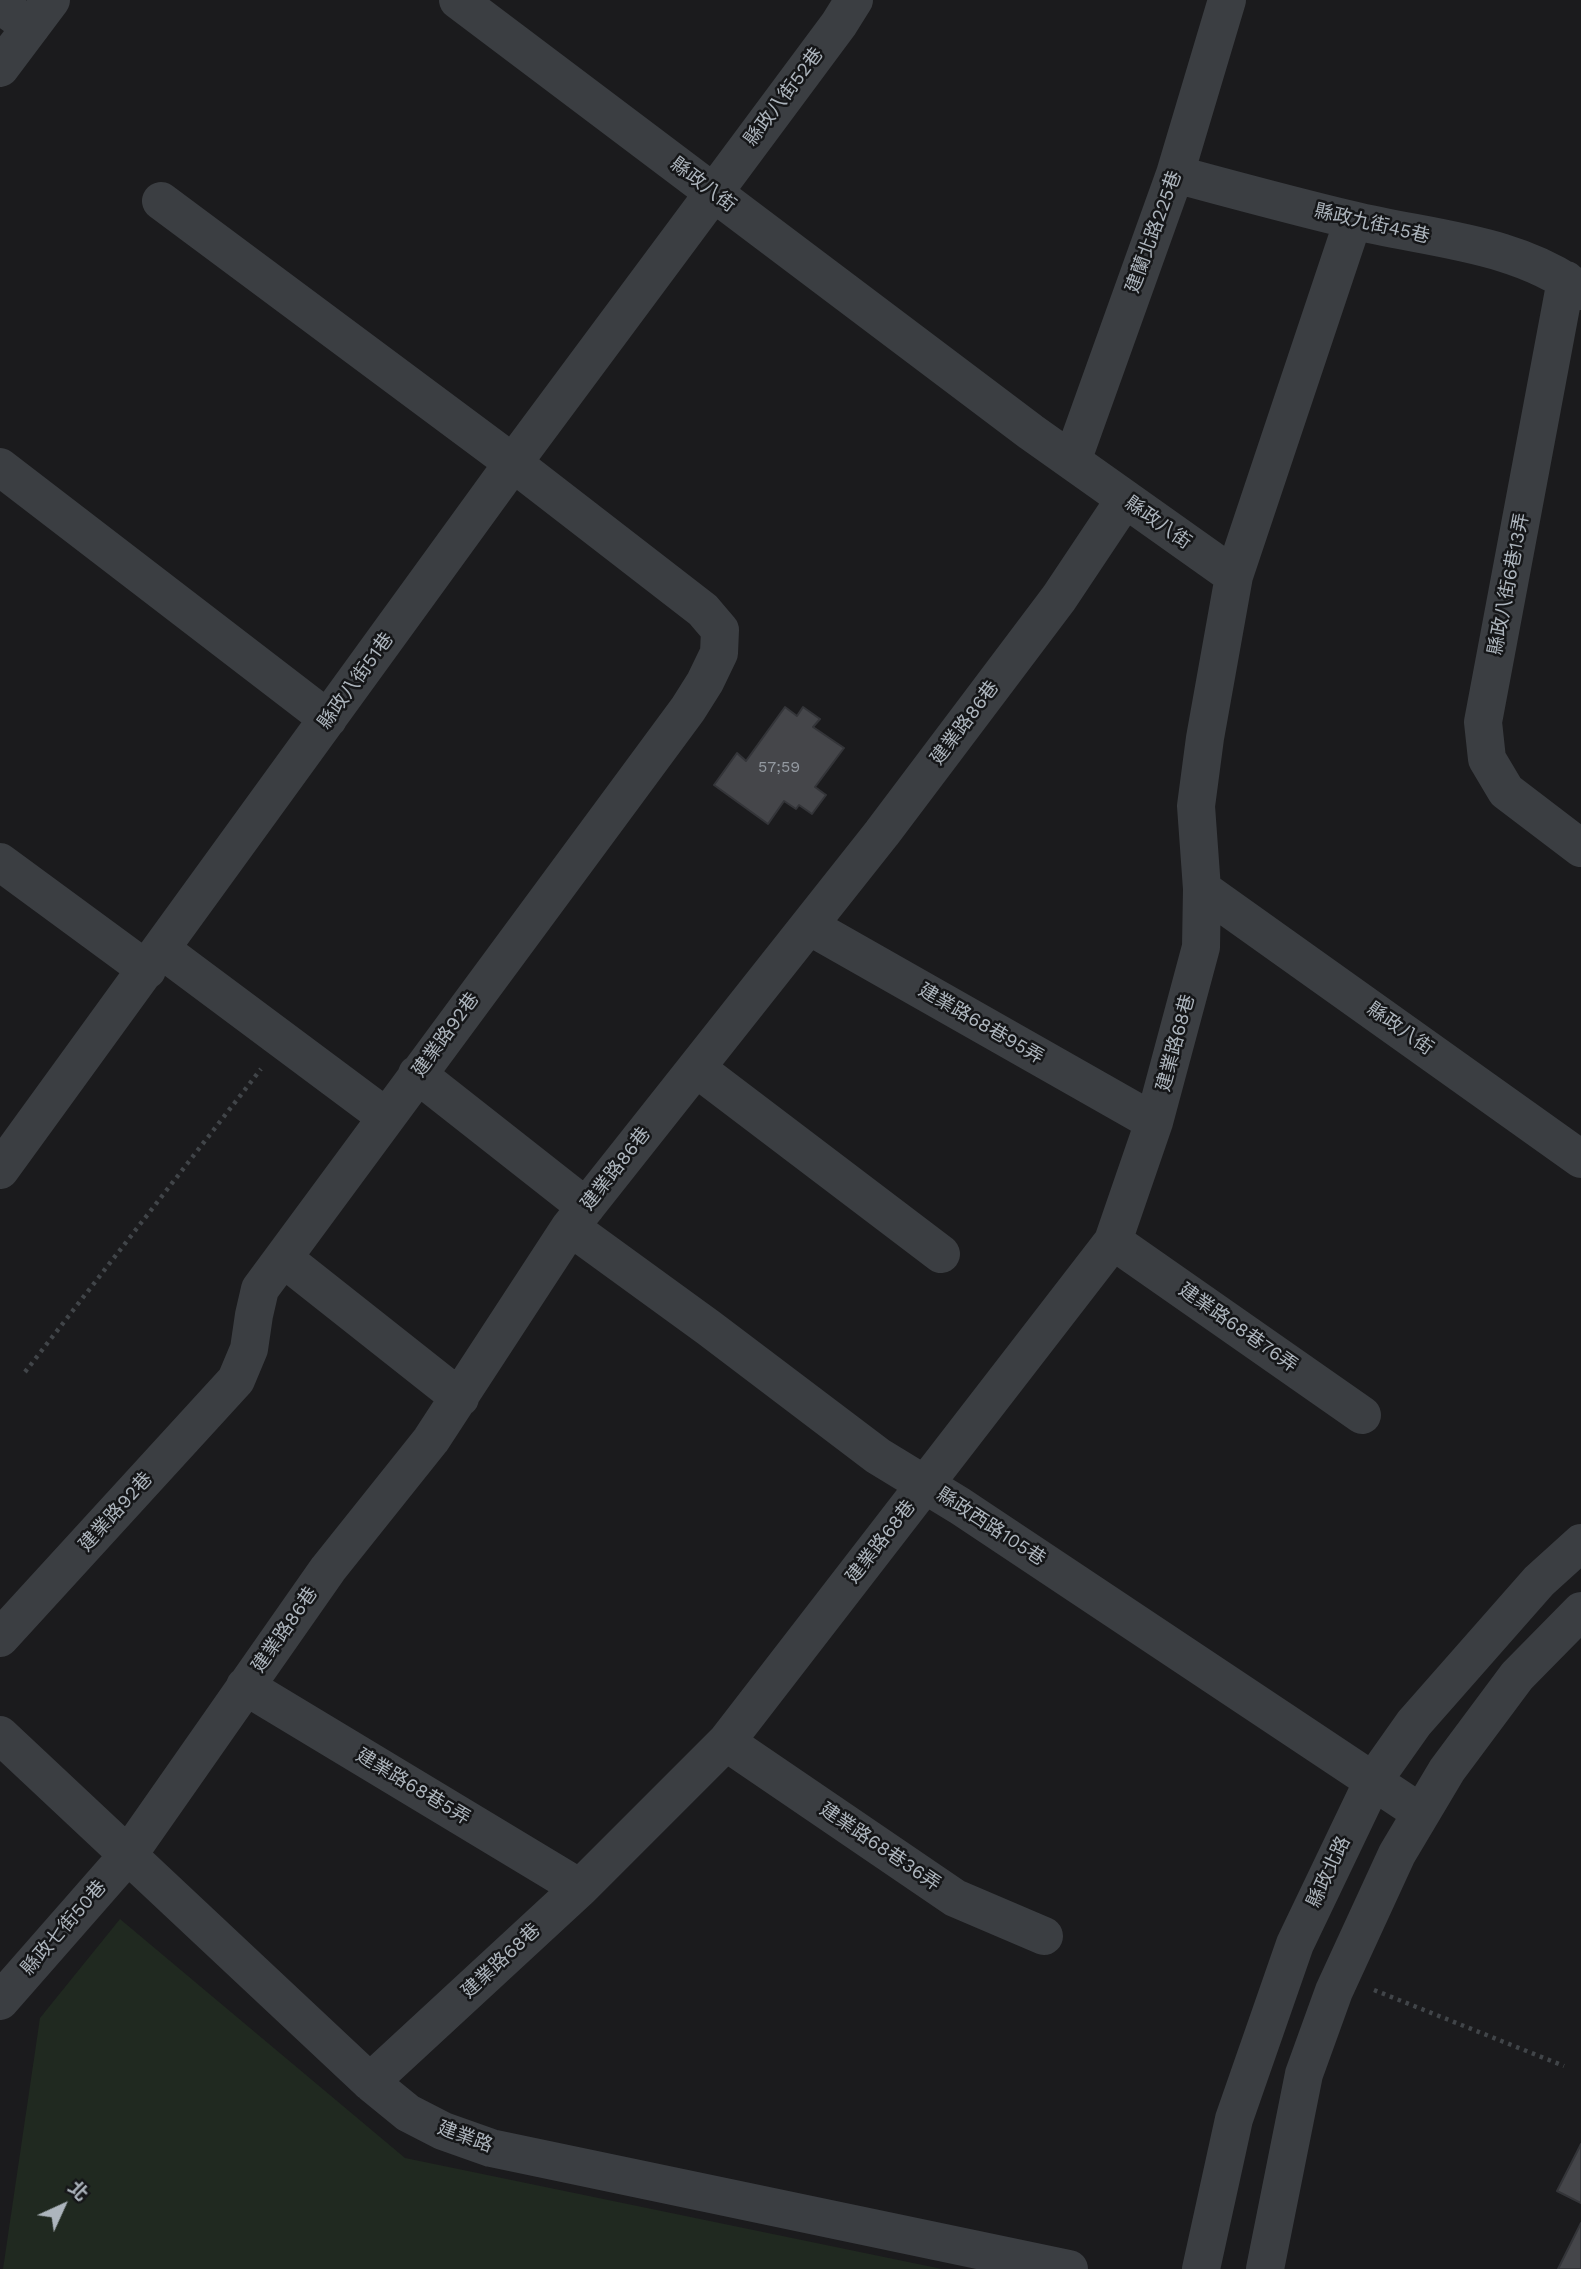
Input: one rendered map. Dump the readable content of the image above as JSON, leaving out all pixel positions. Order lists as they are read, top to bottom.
{
  "streets": {
    "street": [
      "縣政八街52巷",
      "縣政八街",
      "縣政九街45巷",
      "建蘭北路225巷",
      "縣政八街6巷13弄",
      "縣政八街51巷",
      "建業路86巷",
      "建業路68巷95弄",
      "建業路92巷",
      "建業路68巷",
      "建業路68巷76弄",
      "縣政西路105巷",
      "建業路68巷5弄",
      "建業路68巷36弄",
      "縣政北路",
      "縣政七街50巷",
      "建業路"
    ]
  },
  "crossings": [
    ["縣政八街52巷", "縣政八街"],
    ["縣政八街52巷", "縣政八街51巷"],
    ["縣政八街", "建蘭北路225巷"],
    ["縣政八街", "縣政八街51巷"],
    ["縣政八街", "建業路86巷"],
    ["縣政八街", "建業路68巷"],
    ["縣政九街45巷", "建蘭北路225巷"],
    ["縣政九街45巷", "縣政八街6巷13弄"],
    ["縣政八街51巷", "建業路92巷"],
    ["建業路86巷", "建業路68巷95弄"],
    ["建業路86巷", "縣政西路105巷"],
    ["建業路86巷", "建業路68巷5弄"],
    ["建業路86巷", "縣政七街50巷"],
    ["建業路86巷", "建業路"],
    ["建業路68巷95弄", "建業路68巷"],
    ["建業路92巷", "縣政西路105巷"],
    ["建業路68巷", "建業路68巷76弄"],
    ["建業路68巷", "縣政西路105巷"],
    ["建業路68巷", "建業路68巷5弄"],
    ["建業路68巷", "建業路68巷36弄"],
    ["建業路68巷", "建業路"],
    ["縣政西路105巷", "縣政北路"],
    ["縣政七街50巷", "建業路"]
  ],
  "house_numbers": ["57;59"],
  "north": "top right"
}
